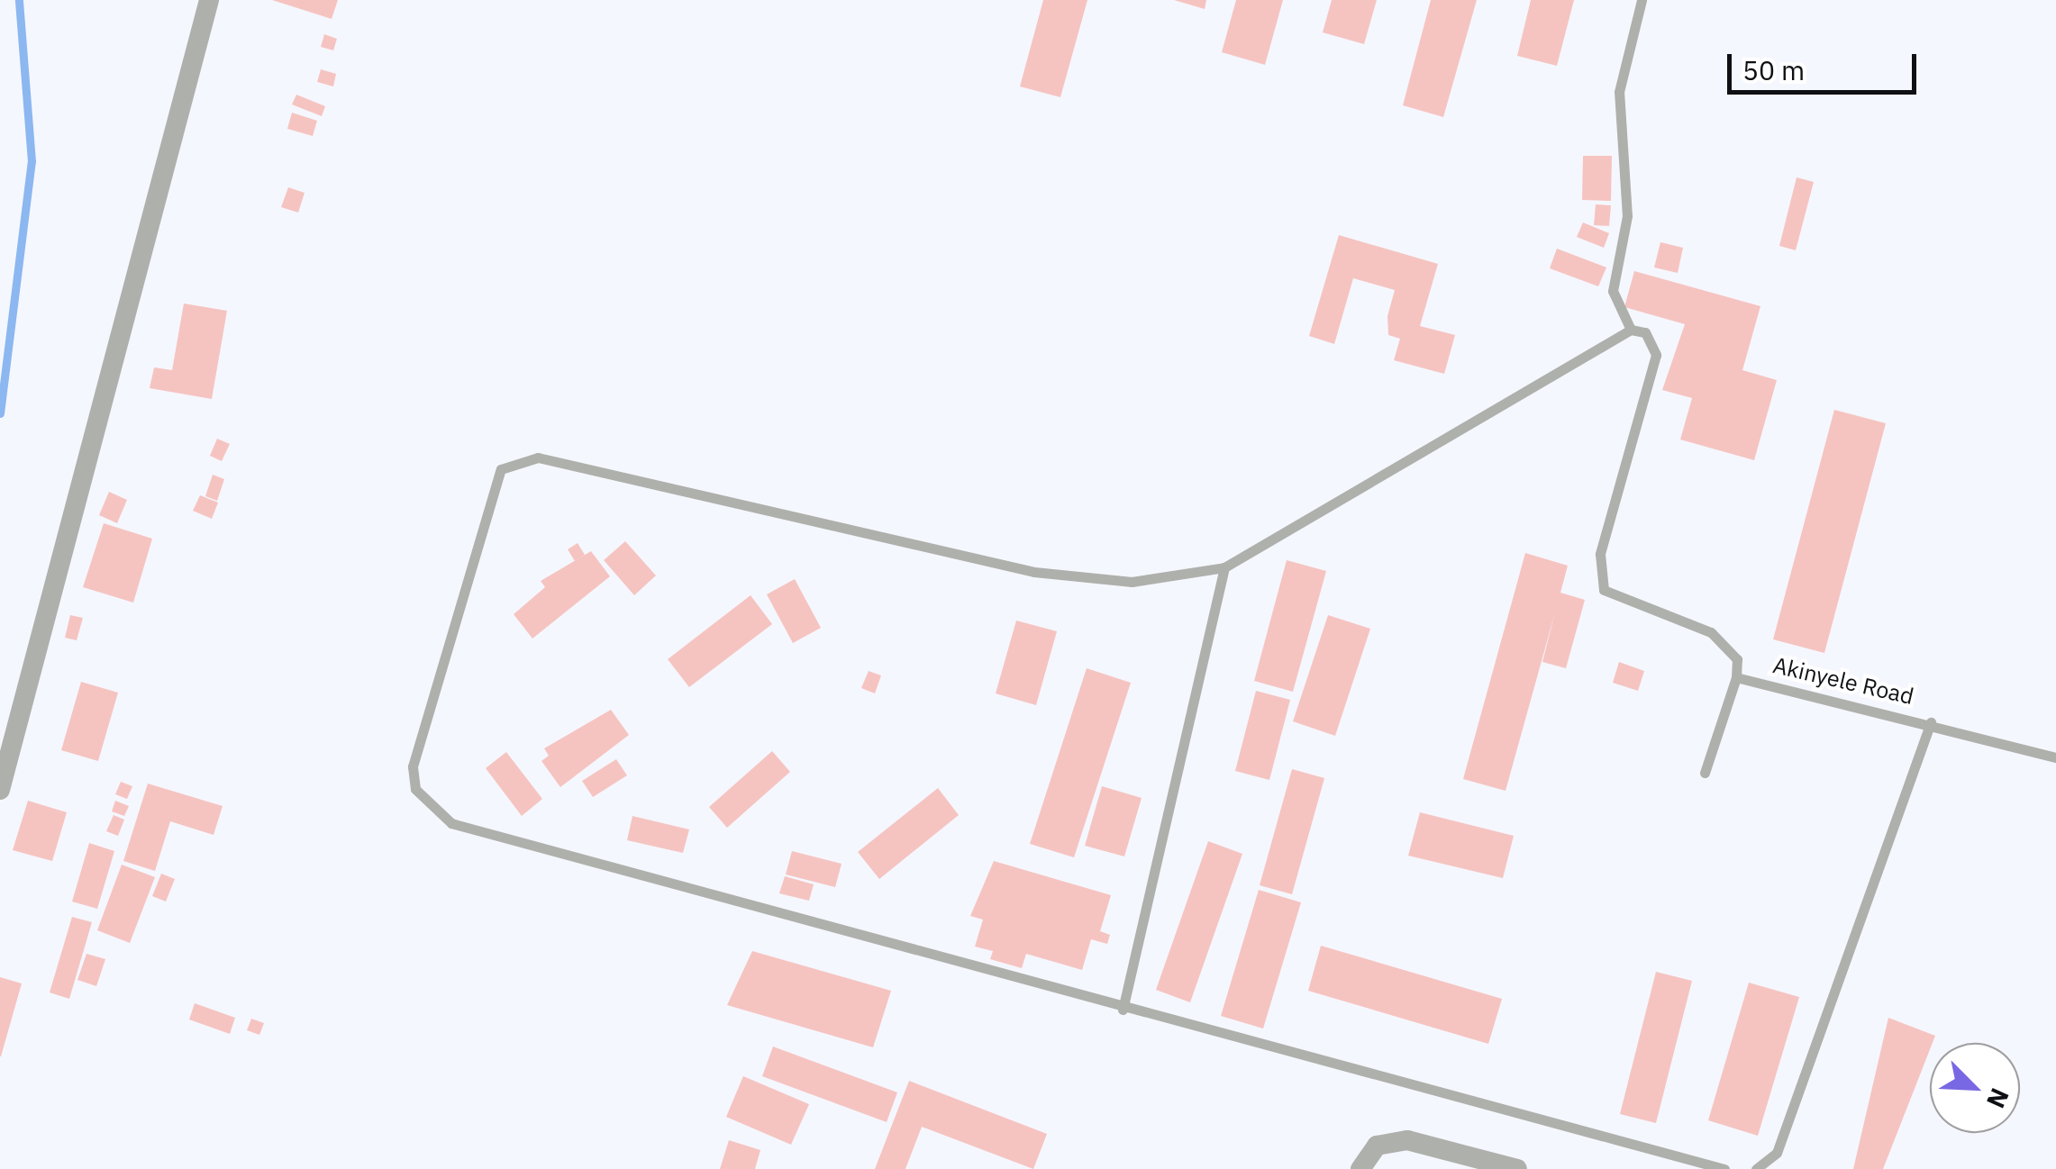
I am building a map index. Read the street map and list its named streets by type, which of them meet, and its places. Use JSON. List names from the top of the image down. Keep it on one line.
{"streets":{"lane":["Akinyele Road"]},"scale_bar":"50 m","north":"bottom right"}
